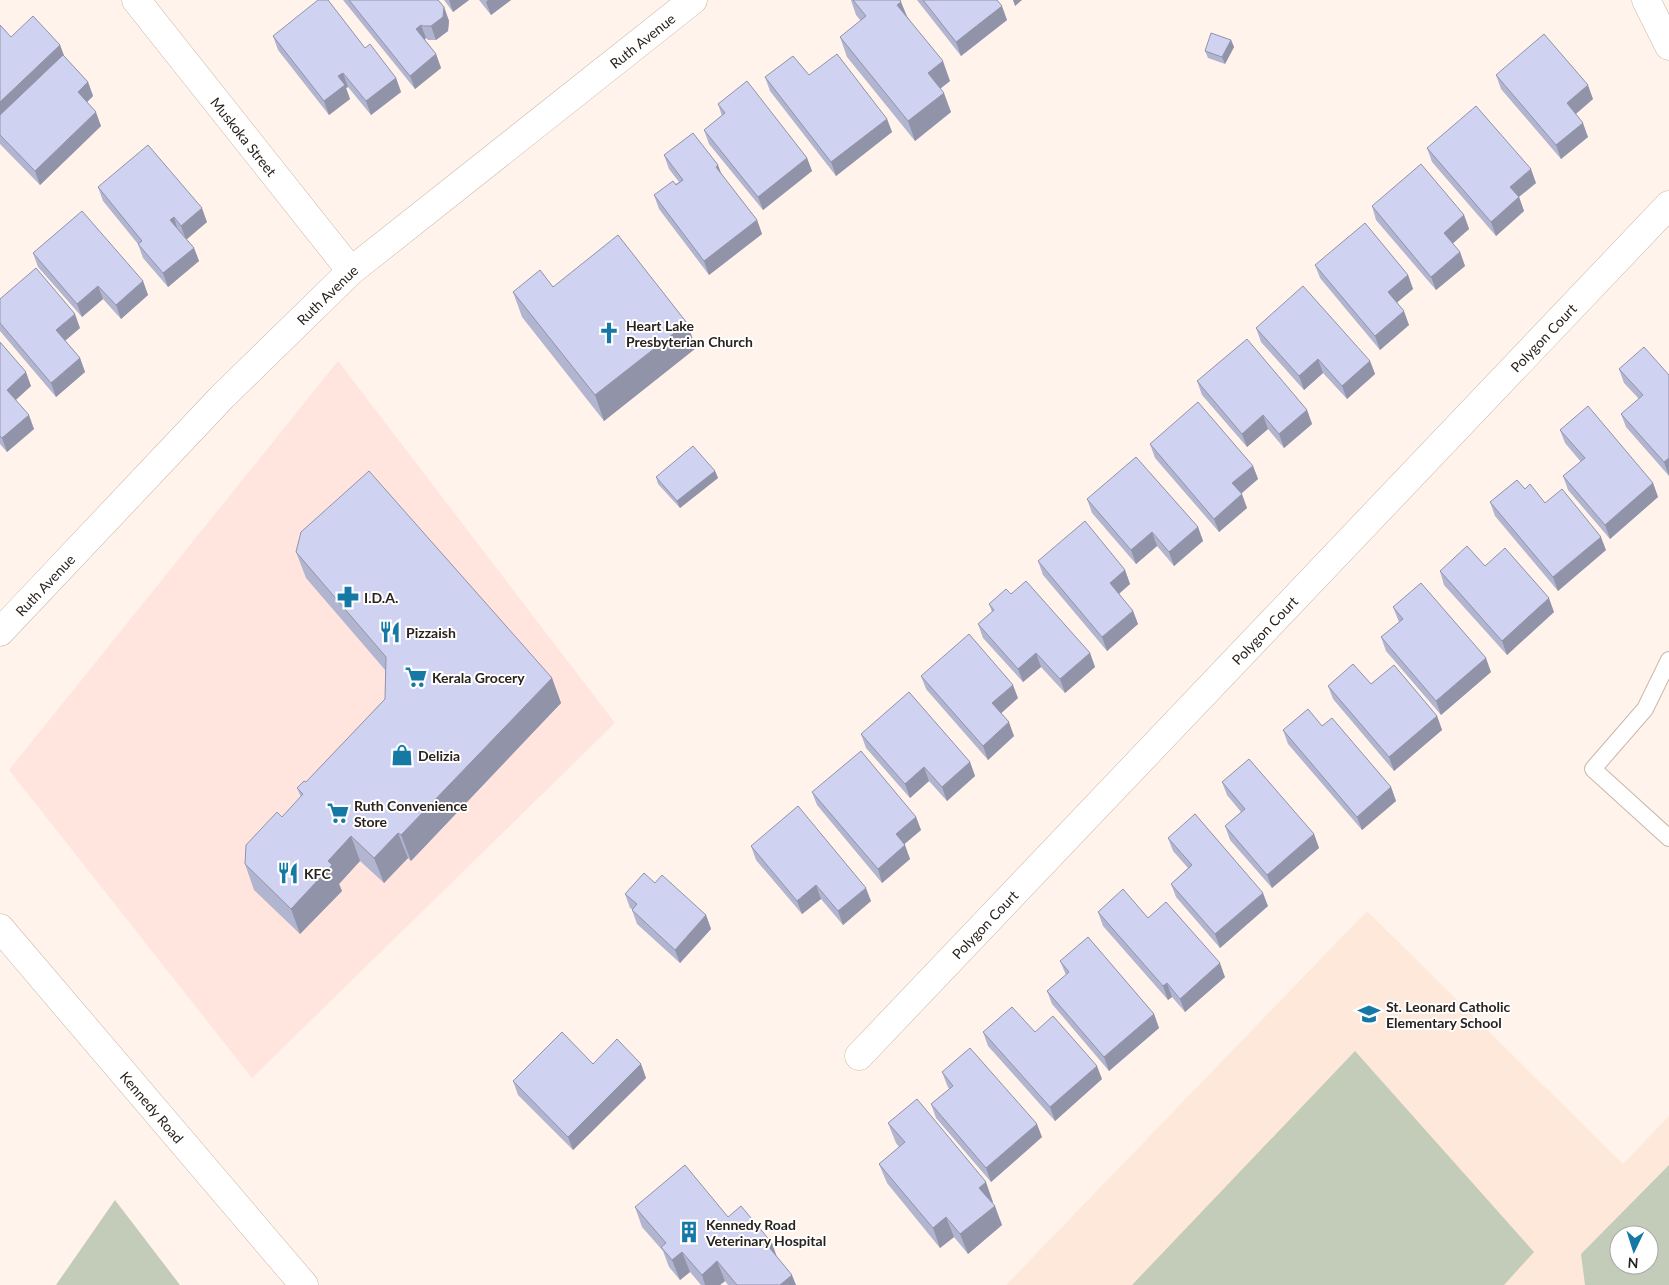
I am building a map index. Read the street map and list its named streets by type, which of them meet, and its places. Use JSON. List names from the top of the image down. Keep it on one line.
{"streets":{"street":["Ruth Avenue","Muskoka Street","Polygon Court","Kennedy Road"]},"crossings":[["Ruth Avenue","Muskoka Street"]],"places":{"church":["Heart Lake Presbyterian Church"],"pharmacy":["I.D.A."],"restaurant":["Pizzaish","KFC"],"supermarket":["Kerala Grocery","Ruth Convenience Store"],"shop":["Delizia"],"school or university":["St. Leonard Catholic Elementary School"],"building":["Kennedy Road Veterinary Hospital"]},"north":"bottom"}
